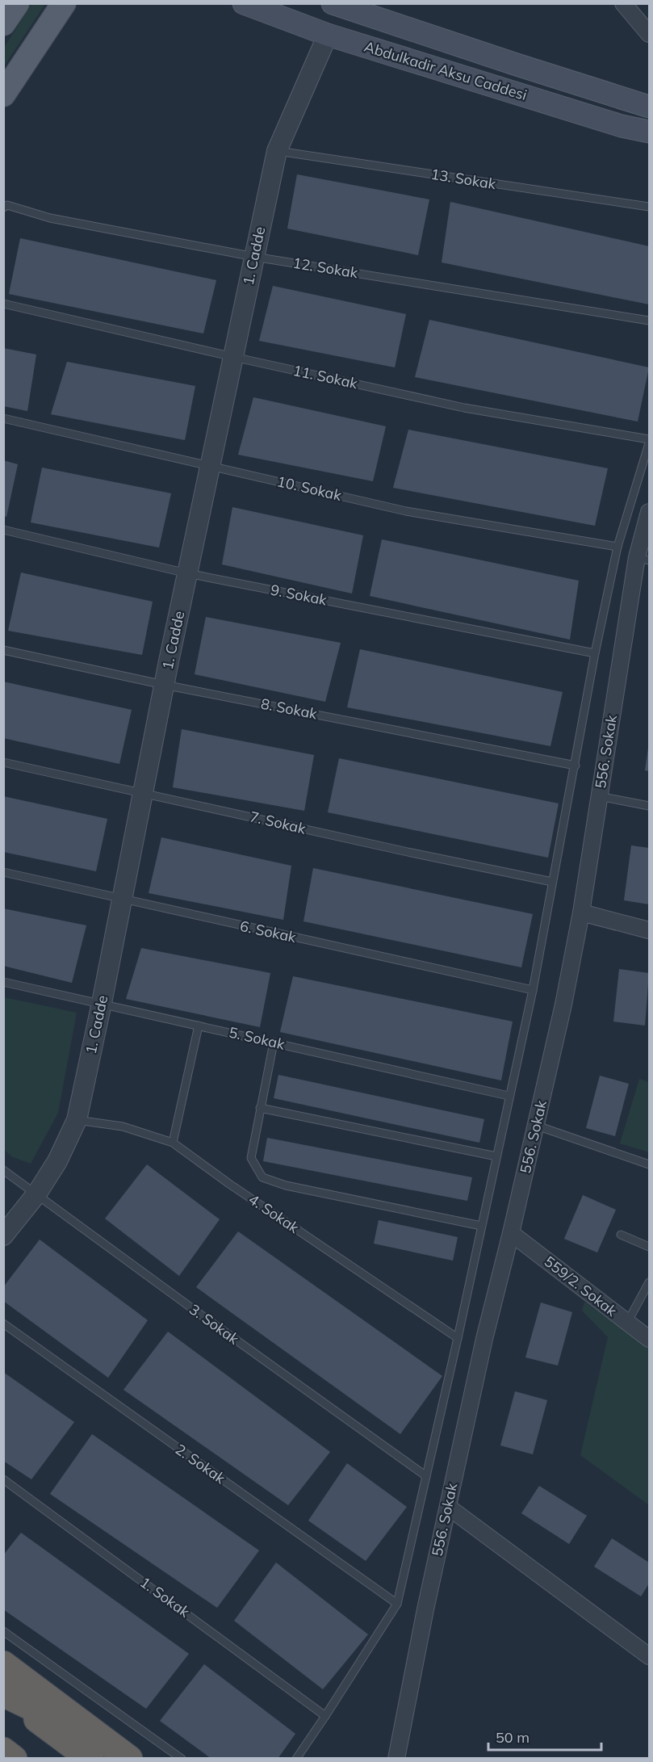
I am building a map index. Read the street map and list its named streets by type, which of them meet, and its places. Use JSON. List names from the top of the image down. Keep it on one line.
{"streets":{"main road":["Abdulkadir Aksu Caddesi"],"street":["1. Cadde","556. Sokak","559/2. Sokak"],"lane":["13. Sokak","12. Sokak","11. Sokak","10. Sokak","9. Sokak","8. Sokak","7. Sokak","6. Sokak","5. Sokak","4. Sokak","3. Sokak","2. Sokak","1. Sokak"]},"crossings":[["Abdulkadir Aksu Caddesi","1. Cadde"],["13. Sokak","1. Cadde"],["1. Cadde","12. Sokak"],["1. Cadde","11. Sokak"],["1. Cadde","10. Sokak"],["1. Cadde","9. Sokak"],["1. Cadde","8. Sokak"],["1. Cadde","7. Sokak"],["1. Cadde","6. Sokak"],["1. Cadde","5. Sokak"],["1. Cadde","4. Sokak"],["1. Cadde","3. Sokak"],["556. Sokak","559/2. Sokak"]],"scale_bar":"50 m"}
